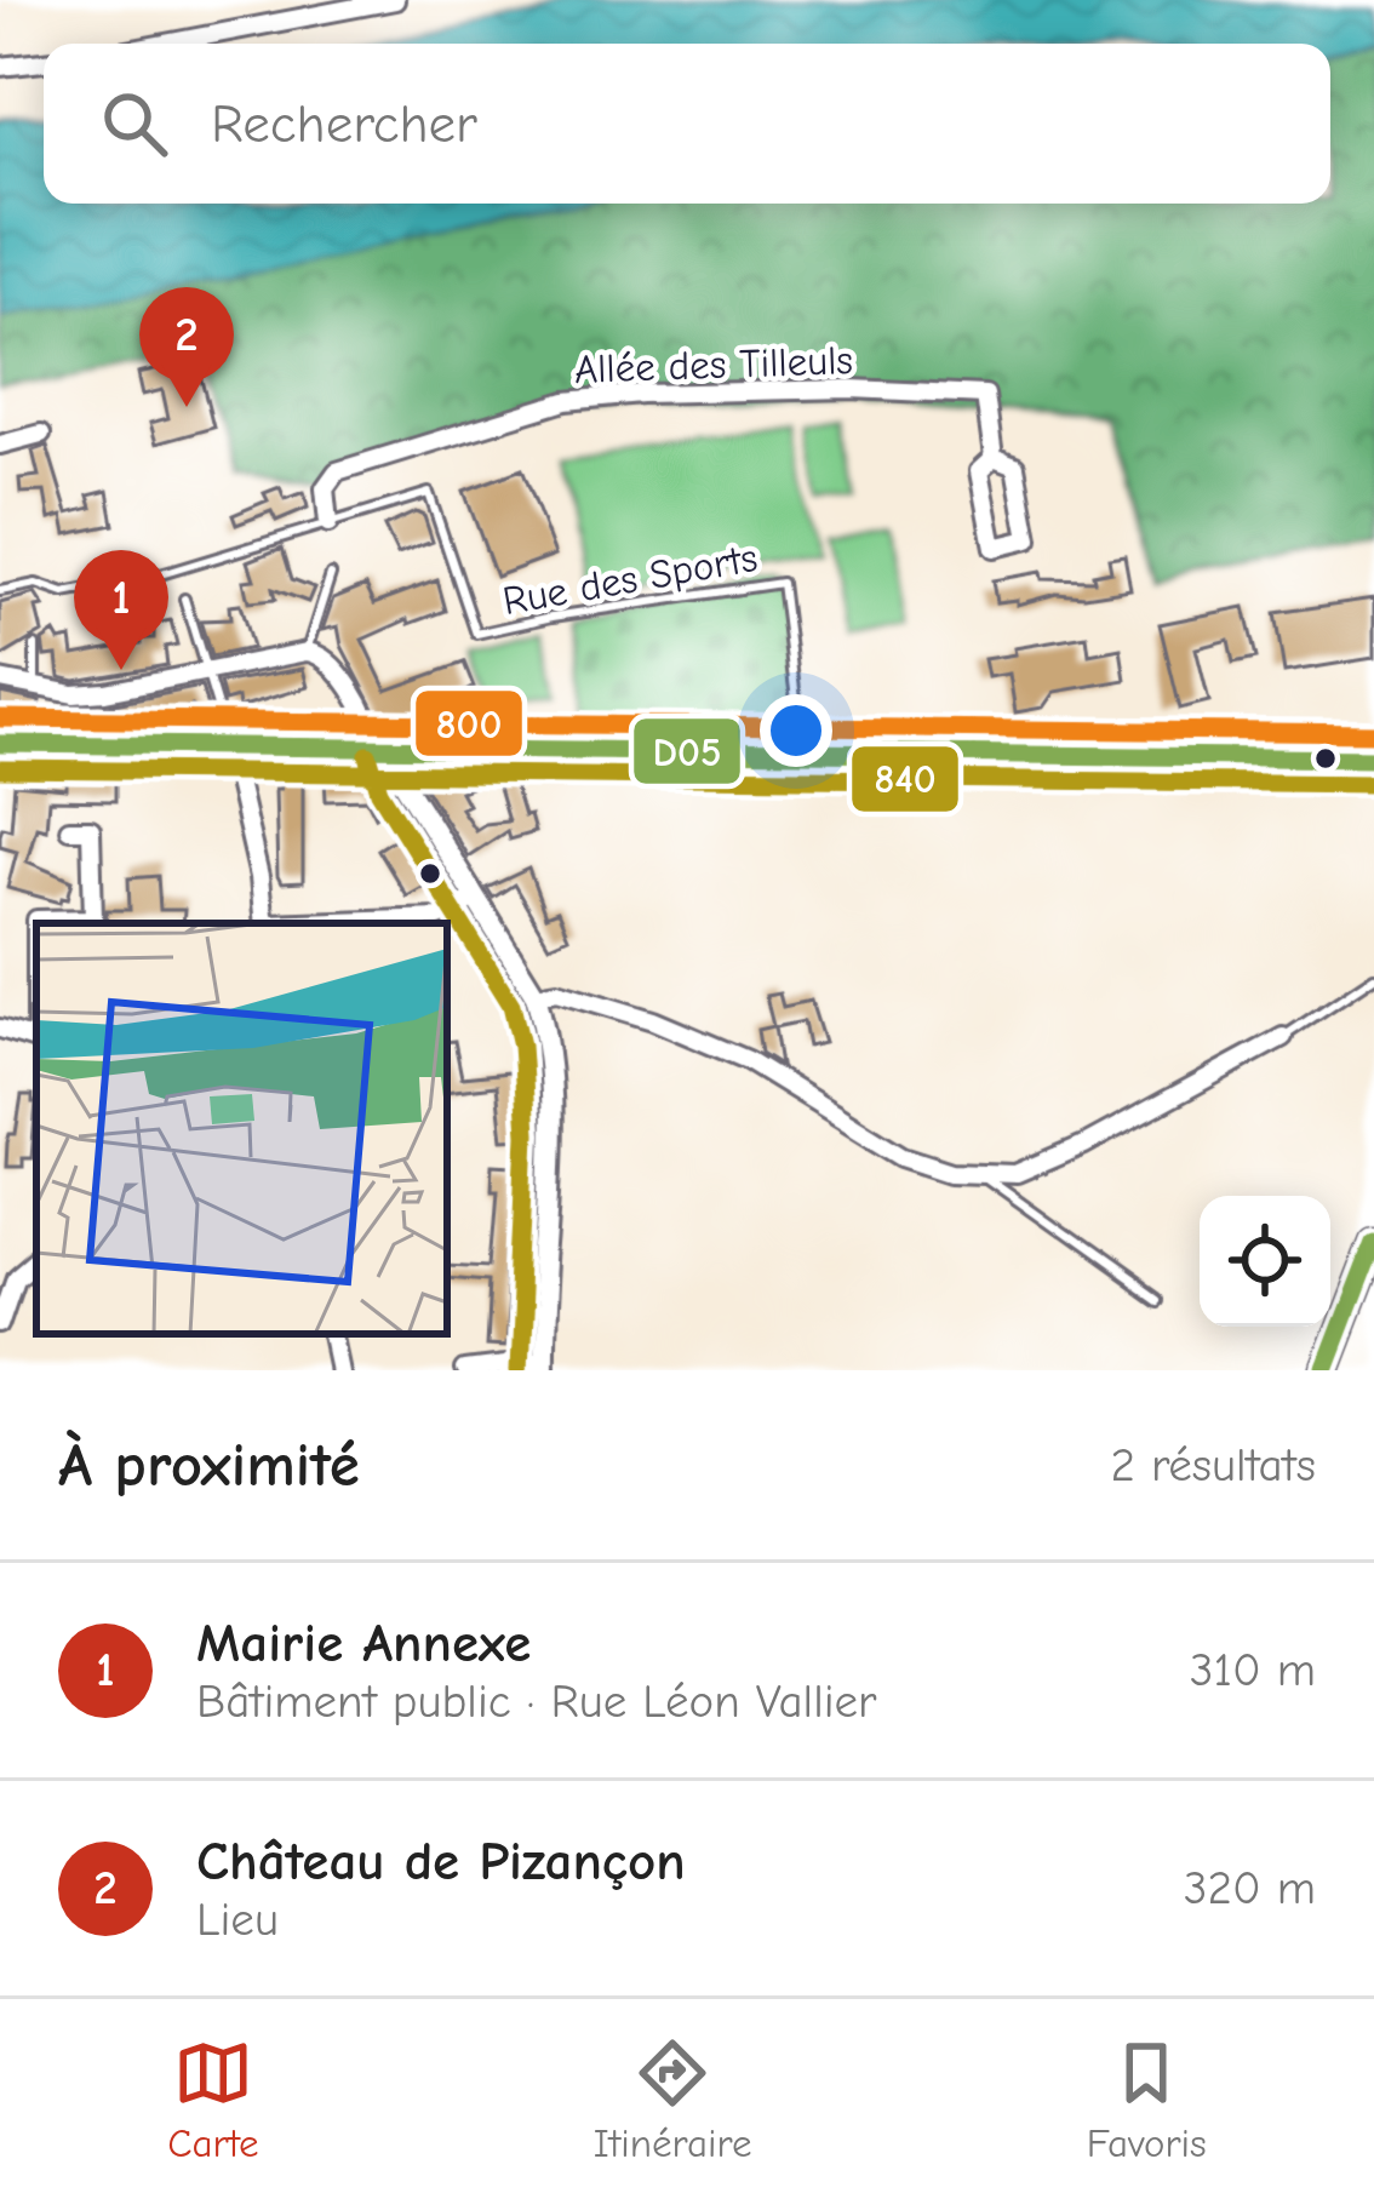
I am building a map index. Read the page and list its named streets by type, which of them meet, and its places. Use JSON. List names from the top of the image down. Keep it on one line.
{"streets":{"street":["Allée des Tilleuls"],"lane":["Rue des Sports"]},"crossings":[["Allée des Tilleuls","Rue des Sports"]],"lines":["transit line 800","transit line D05","transit line 840"],"page":{"search":"Rechercher","pins":["2","1"],"heading":["À proximité","2 résultats"],"list":[{"mark":"1","name":"Mairie Annexe","note":"Bâtiment public · Rue Léon Vallier","value":"310 m"},{"mark":"2","name":"Château de Pizançon","note":"Lieu","value":"320 m"}],"nav":["Carte","Itinéraire","Favoris"]}}
